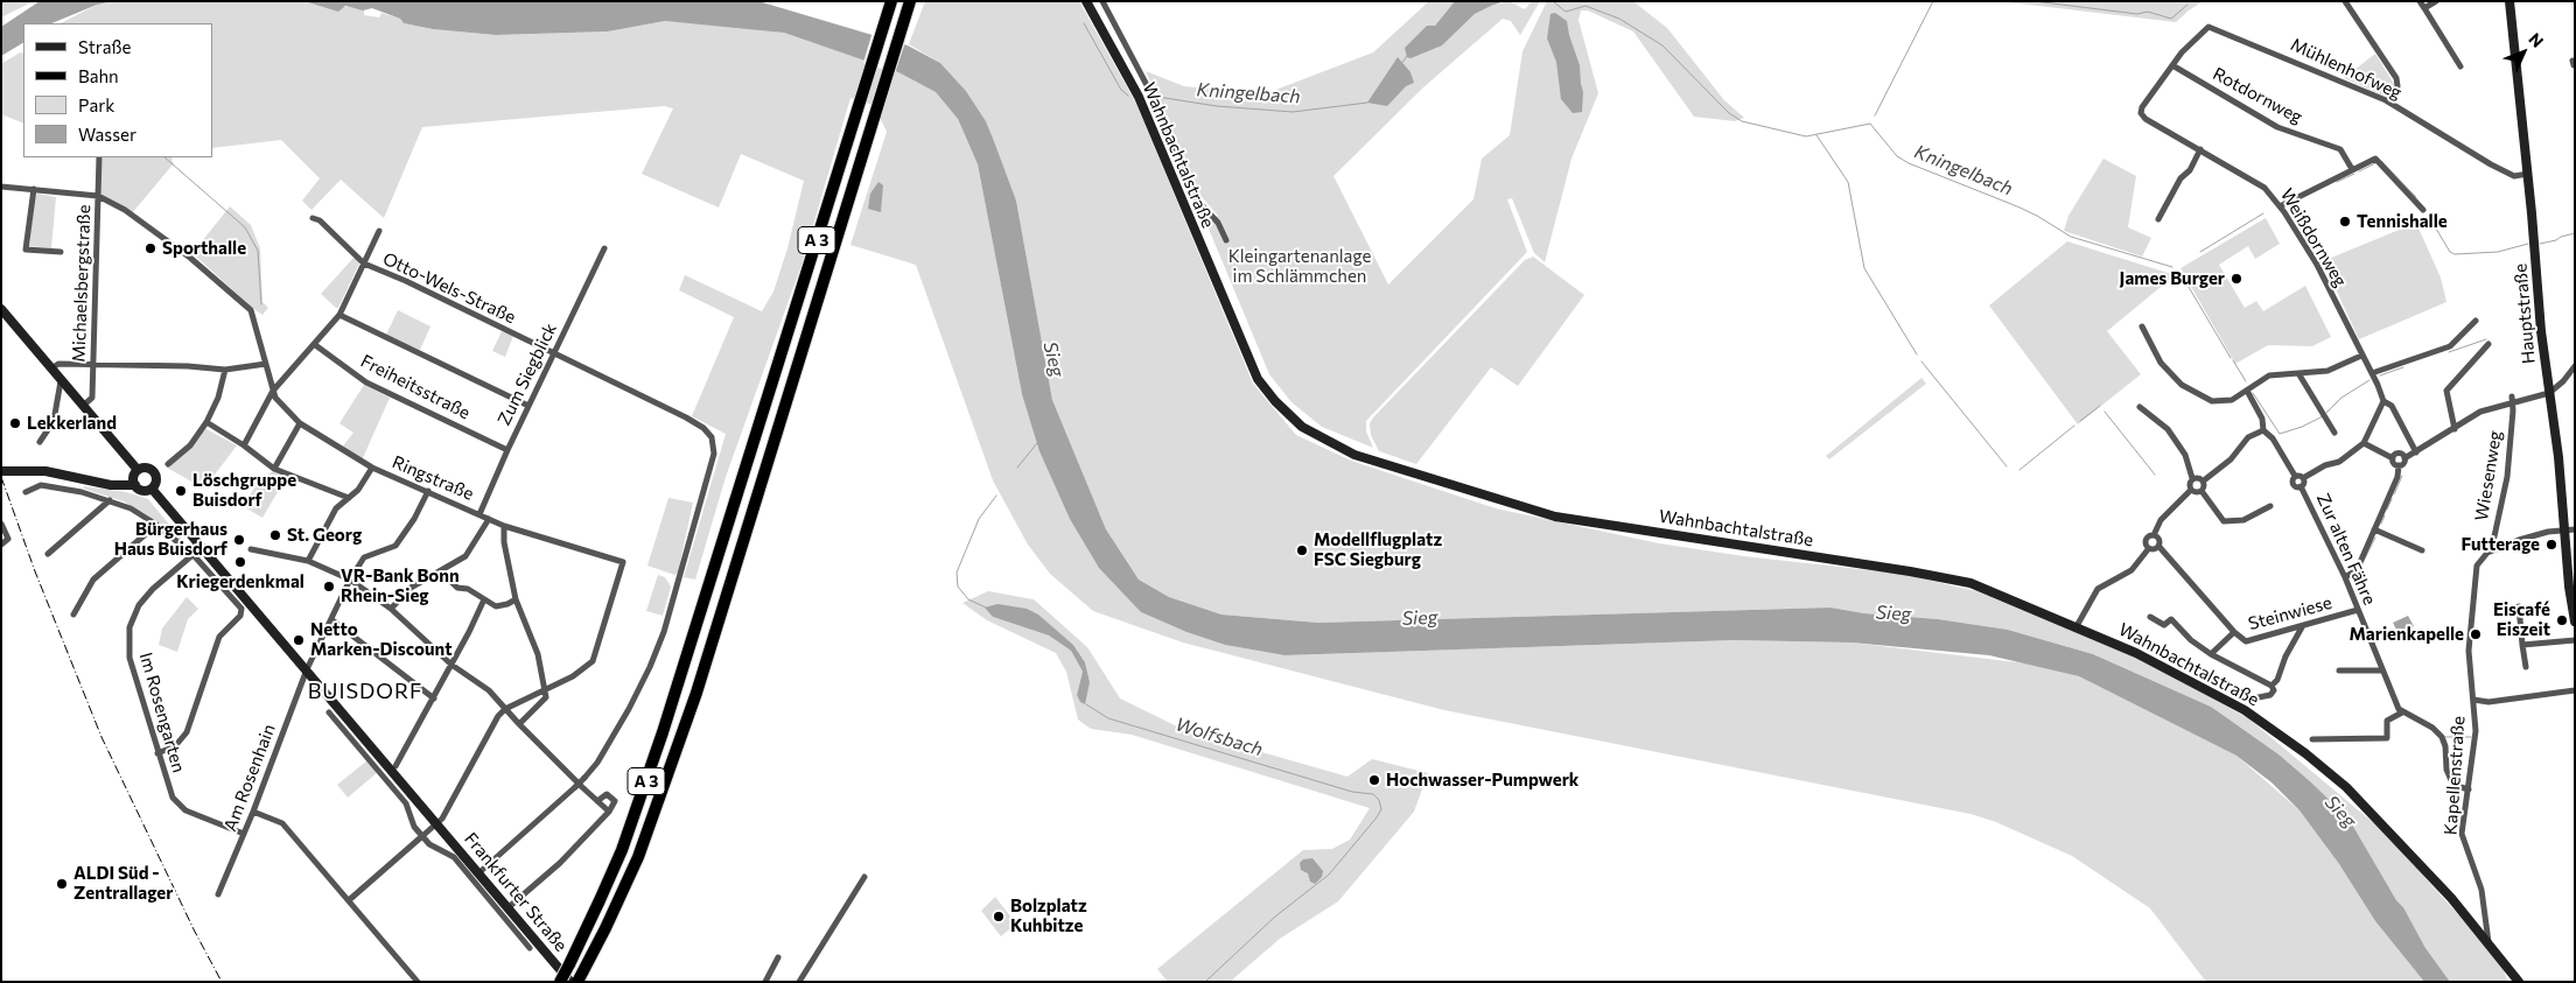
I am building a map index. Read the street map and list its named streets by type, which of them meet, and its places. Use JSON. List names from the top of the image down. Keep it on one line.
{"streets":{"highway":["A 3"],"main road":["Wahnbachtalstraße","Hauptstraße","Frankfurter Straße"],"street":["Mühlenhofweg","Rotdornweg","Weißdornweg","Michaelsbergstraße","Otto-Wels-Straße","Zum Siegblick","Freiheitsstraße","Wiesenweg","Ringstraße","Zur alten Fähre","Steinwiese","Im Rosengarten","Kapellenstraße","Am Rosenhain"]},"crossings":[["Mühlenhofweg","Rotdornweg"],["Mühlenhofweg","Weißdornweg"],["Mühlenhofweg","Hauptstraße"],["Rotdornweg","Weißdornweg"],["Wahnbachtalstraße","Kapellenstraße"],["A 3","Frankfurter Straße"],["Michaelsbergstraße","Ringstraße"],["Otto-Wels-Straße","Zum Siegblick"],["Otto-Wels-Straße","Frankfurter Straße"],["Zum Siegblick","Freiheitsstraße"],["Zum Siegblick","Ringstraße"],["Wiesenweg","Kapellenstraße"],["Ringstraße","Am Rosenhain"],["Zur alten Fähre","Steinwiese"],["Im Rosengarten","Am Rosenhain"],["Im Rosengarten","Frankfurter Straße"],["Am Rosenhain","Frankfurter Straße"]],"districts":["BUISDORF"],"water":["Kningelbach","Sieg","Wolfsbach"],"parks":["Kleingartenanlage im Schlämmchen"],"places":["Tennishalle","Sporthalle","James Burger","Lekkerland","Löschgruppe Buisdorf","St. Georg","Bürgerhaus Haus Buisdorf","Futterage","Modellflugplatz FSC Siegburg","Kriegerdenkmal","VR-Bank Bonn Rhein-Sieg","Eiscafé Eiszeit","Marienkapelle","Netto Marken-Discount","Hochwasser-Pumpwerk","ALDI Süd - Zentrallager","Bolzplatz Kuhbitze"],"legend":["Straße","Bahn","Park","Wasser"],"north":"top right"}
